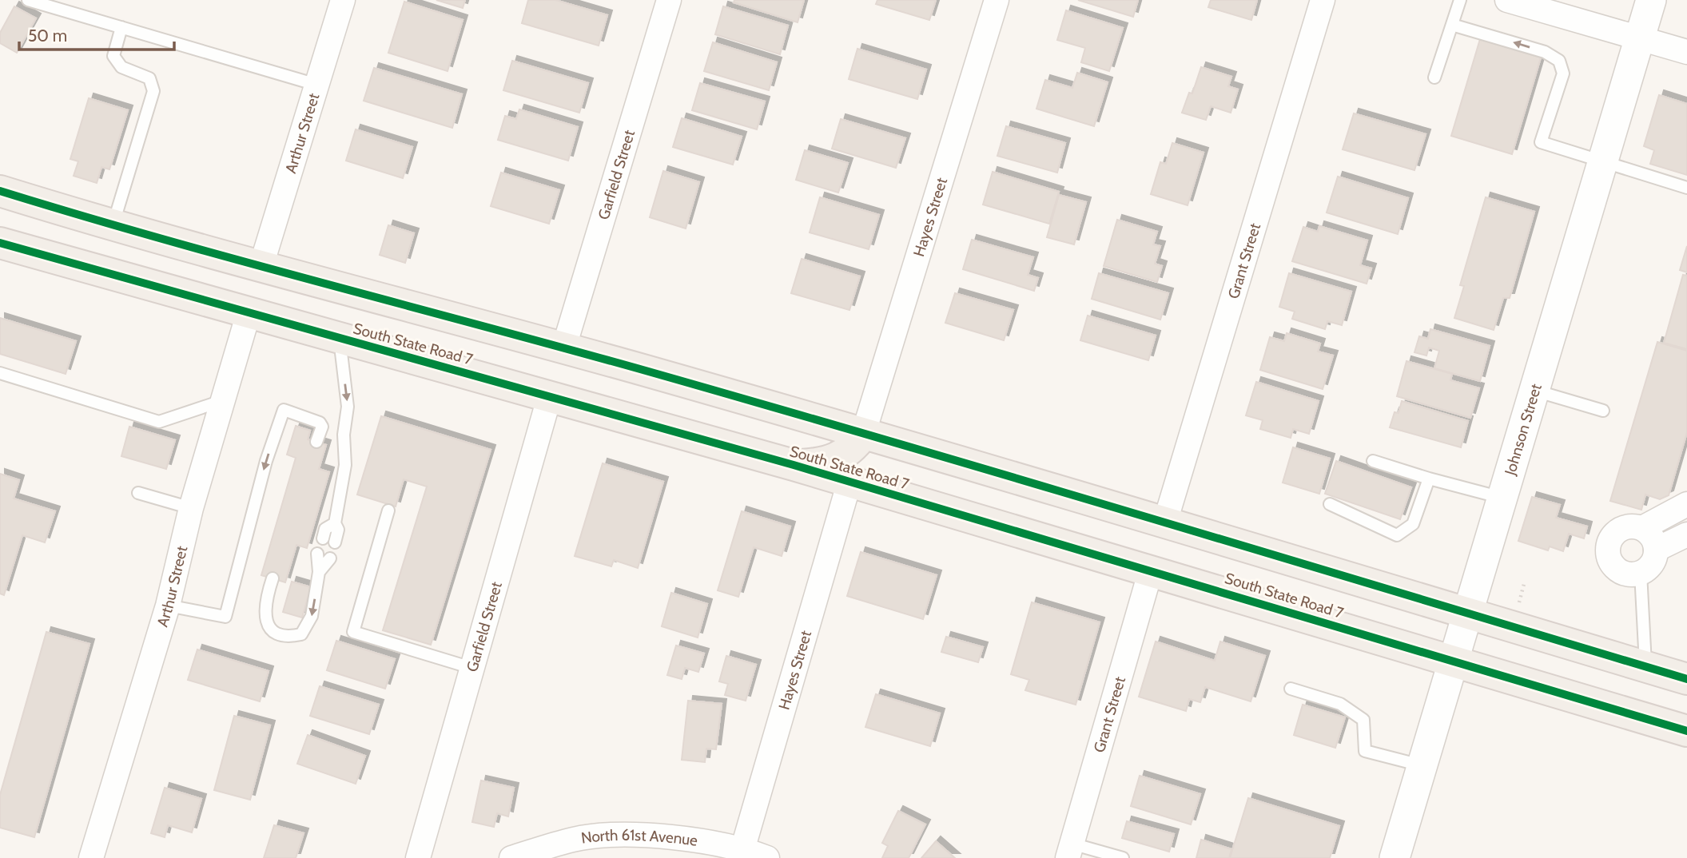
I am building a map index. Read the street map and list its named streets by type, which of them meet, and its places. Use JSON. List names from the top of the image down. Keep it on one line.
{"streets":{"main road":["South State Road 7"],"street":["Arthur Street","Garfield Street","Hayes Street","Grant Street","Johnson Street","North 61st Avenue"]},"crossings":[["Arthur Street","South State Road 7"],["Garfield Street","South State Road 7"],["Hayes Street","South State Road 7"],["Hayes Street","North 61st Avenue"],["Grant Street","South State Road 7"],["South State Road 7","Johnson Street"]],"scale_bar":"50 m"}
